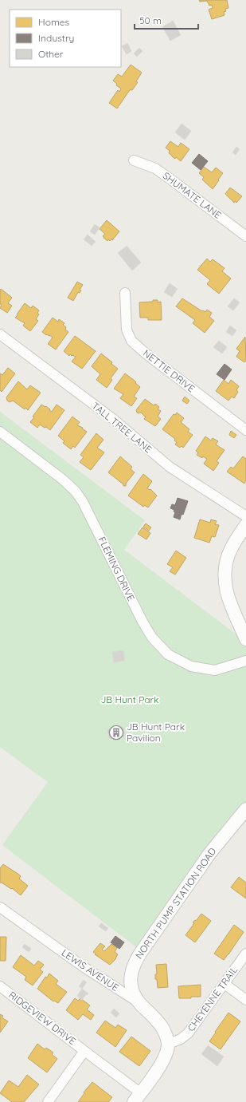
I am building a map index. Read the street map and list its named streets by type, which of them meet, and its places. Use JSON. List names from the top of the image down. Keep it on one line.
{"streets":{"street":["SHUMATE LANE","NETTIE DRIVE","TALL TREE LANE","FLEMING DRIVE","NORTH PUMP STATION ROAD","LEWIS AVENUE","CHEYENNE TRAIL","RIDGEVIEW DRIVE"]},"crossings":[["NORTH PUMP STATION ROAD","LEWIS AVENUE"],["LEWIS AVENUE","CHEYENNE TRAIL"]],"parks":["JB Hunt Park"],"places":{"building":["JB Hunt Park Pavilion"]},"legend":["Homes","Industry","Other"],"scale_bar":"50 m"}
